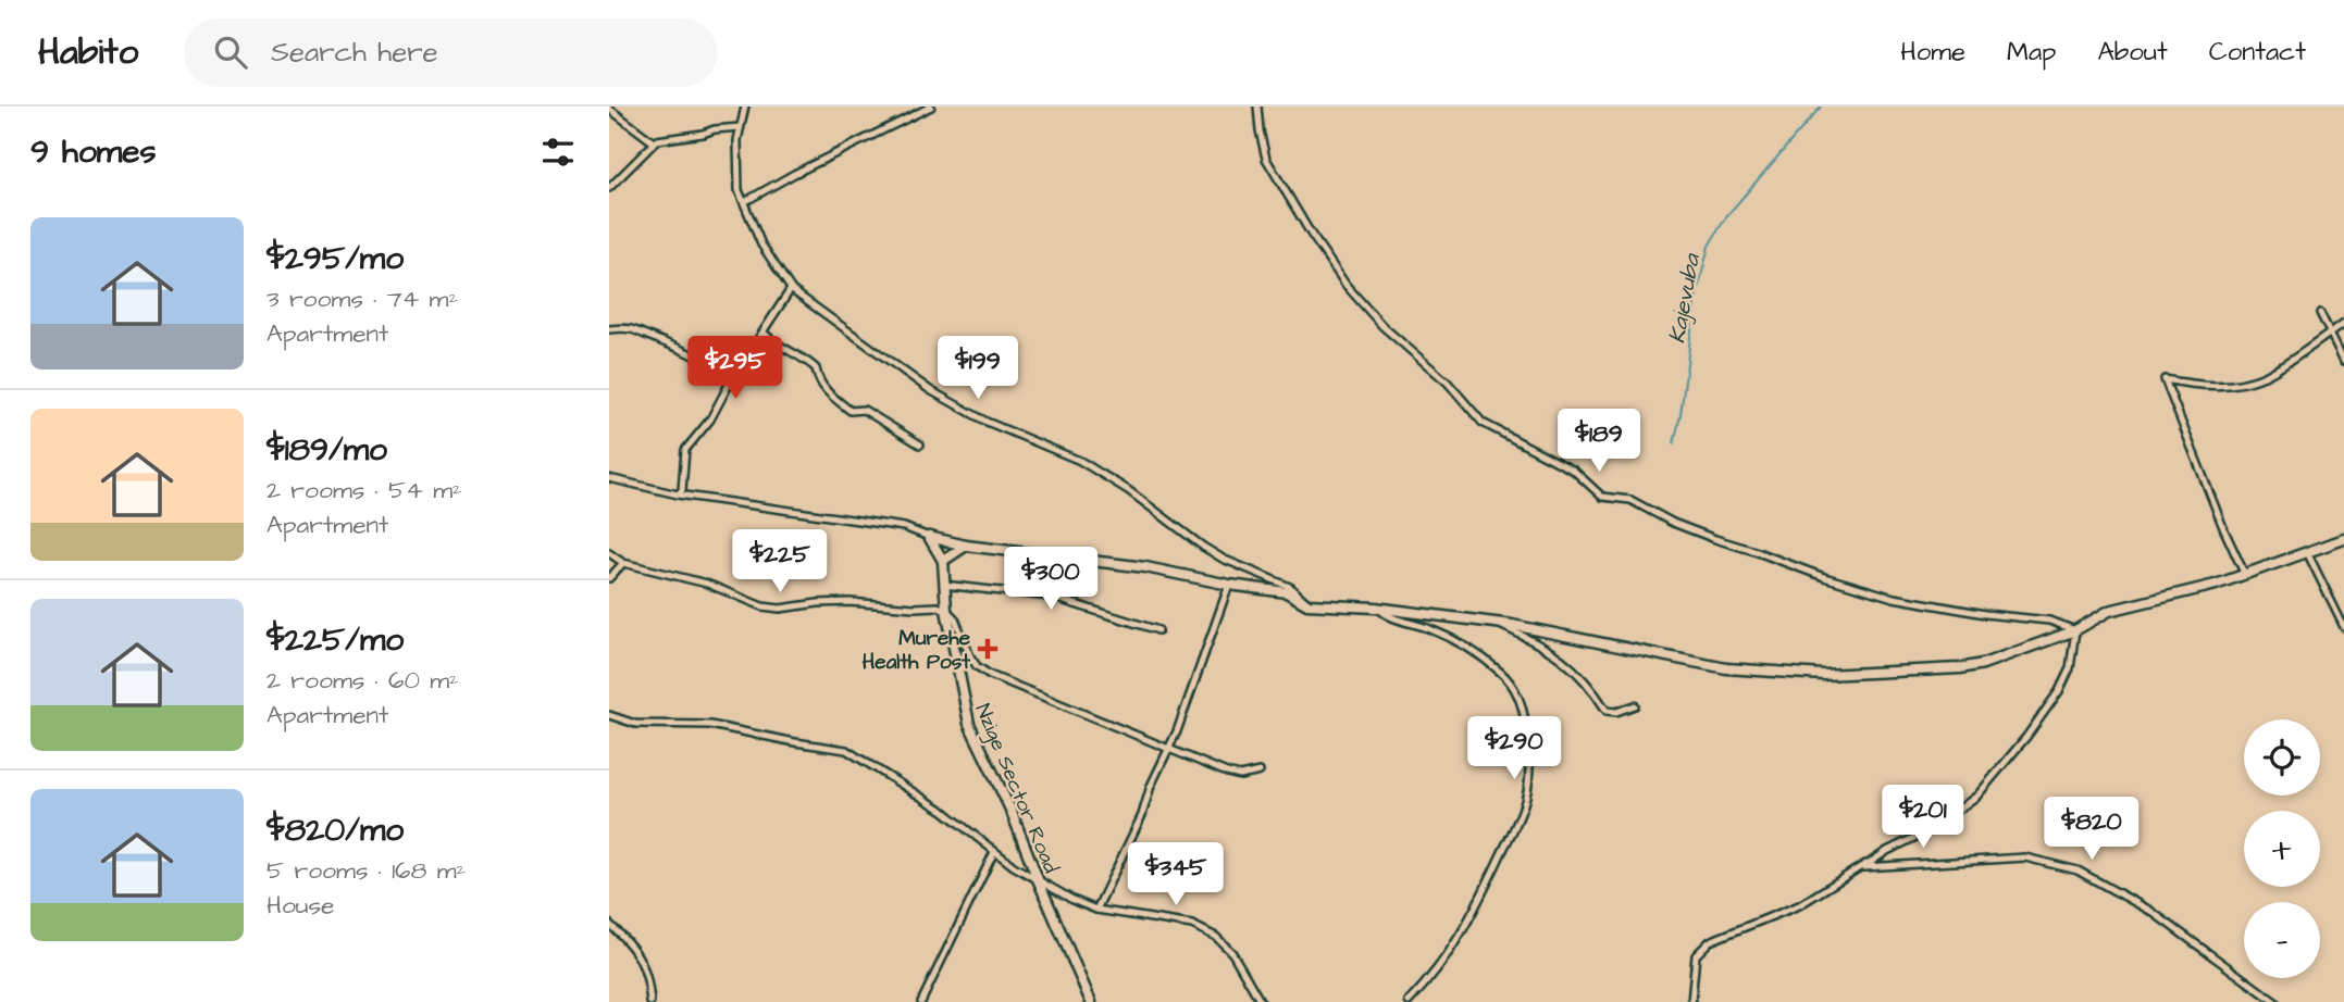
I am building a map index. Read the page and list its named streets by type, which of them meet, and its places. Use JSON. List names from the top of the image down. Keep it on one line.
{"streets":{"main road":["Nzige Sector Road"]},"water":["Kajevuba"],"places":{"health":["Murehe Health Post"]},"page":{"header":"Habito","search":"Search here","nav":["Home","Map","About","Contact"],"heading":"9 homes","list":[{"name":"$295/mo","note":"3 rooms · 74 m² · Apartment"},{"name":"$189/mo","note":"2 rooms · 54 m² · Apartment"},{"name":"$225/mo","note":"2 rooms · 60 m² · Apartment"},{"name":"$820/mo","note":"5 rooms · 168 m² · House"}],"price":["$295","$199","$189","$225","$300","$290","$201","$820","$345"],"map_buttons":["+","−"]}}
